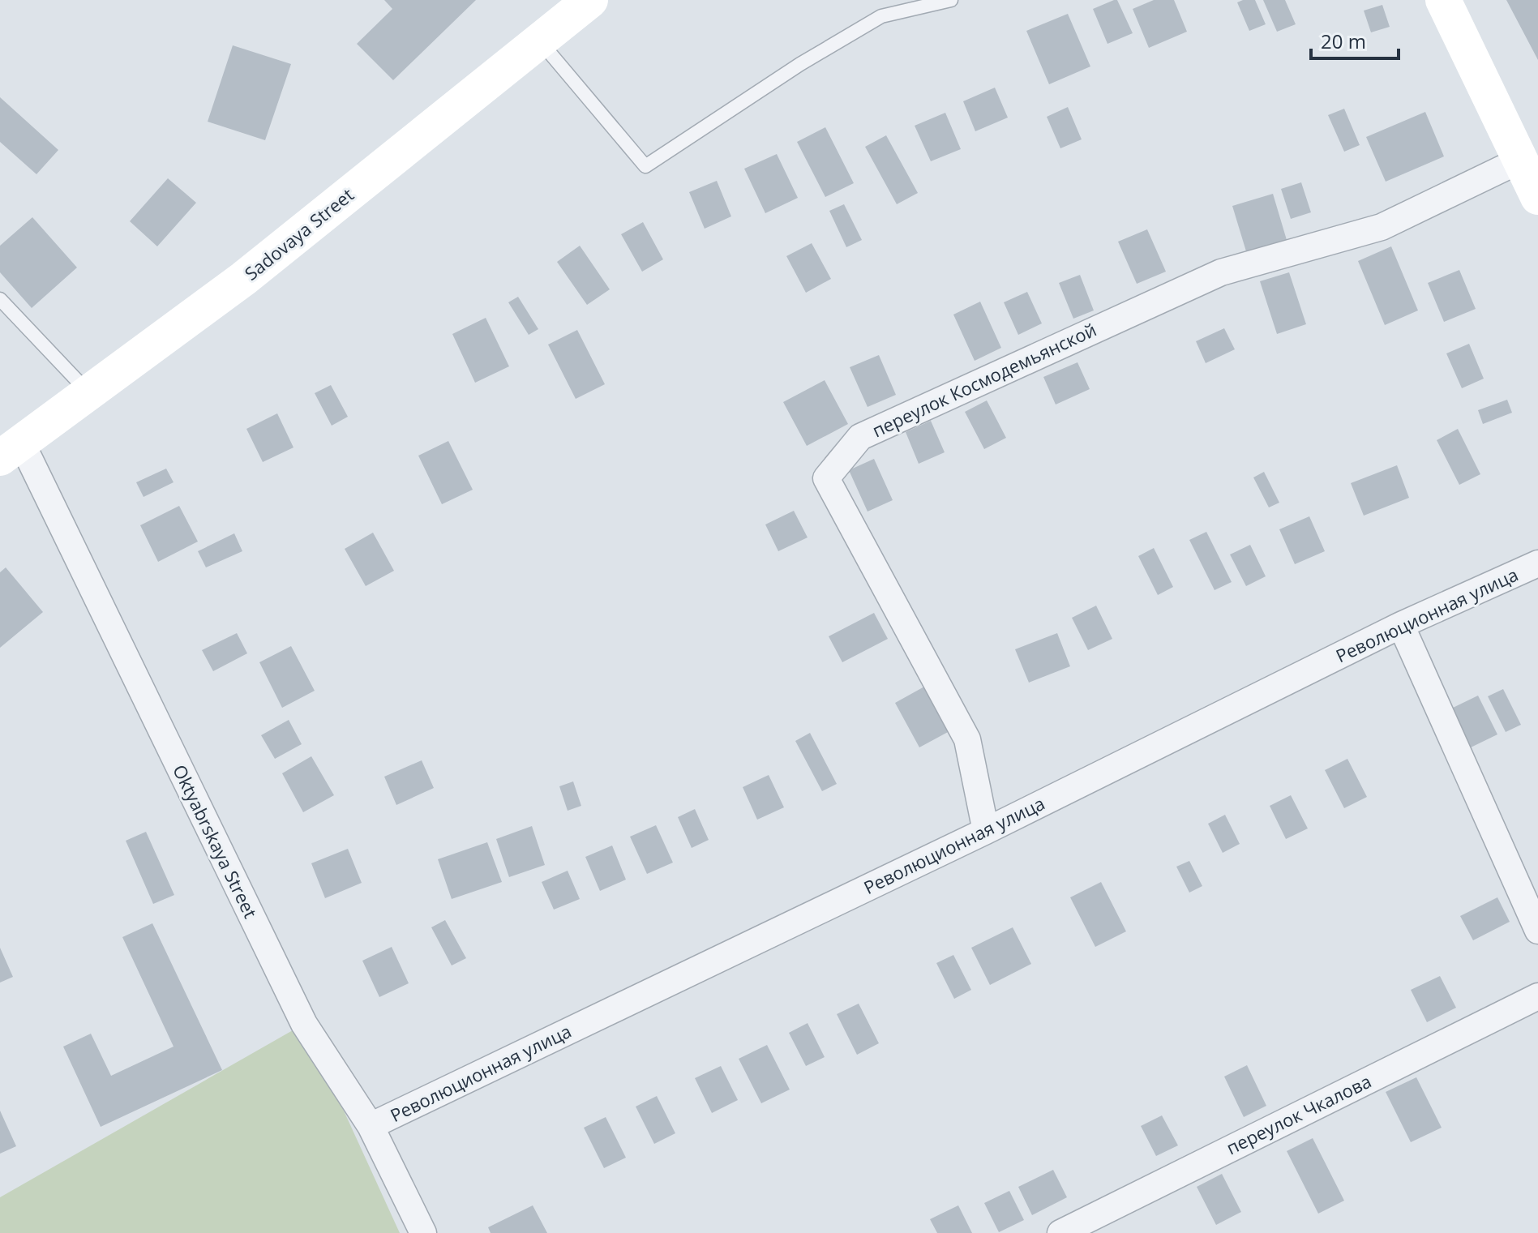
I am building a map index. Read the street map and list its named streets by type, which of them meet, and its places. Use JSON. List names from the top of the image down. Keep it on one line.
{"streets":{"street":["Sadovaya Street","переулок Космодемьянской","Революционная улица","Oktyabrskaya Street","переулок Чкалова"]},"crossings":[["Sadovaya Street","Oktyabrskaya Street"],["переулок Космодемьянской","Революционная улица"],["Революционная улица","Oktyabrskaya Street"]],"scale_bar":"20 m"}
